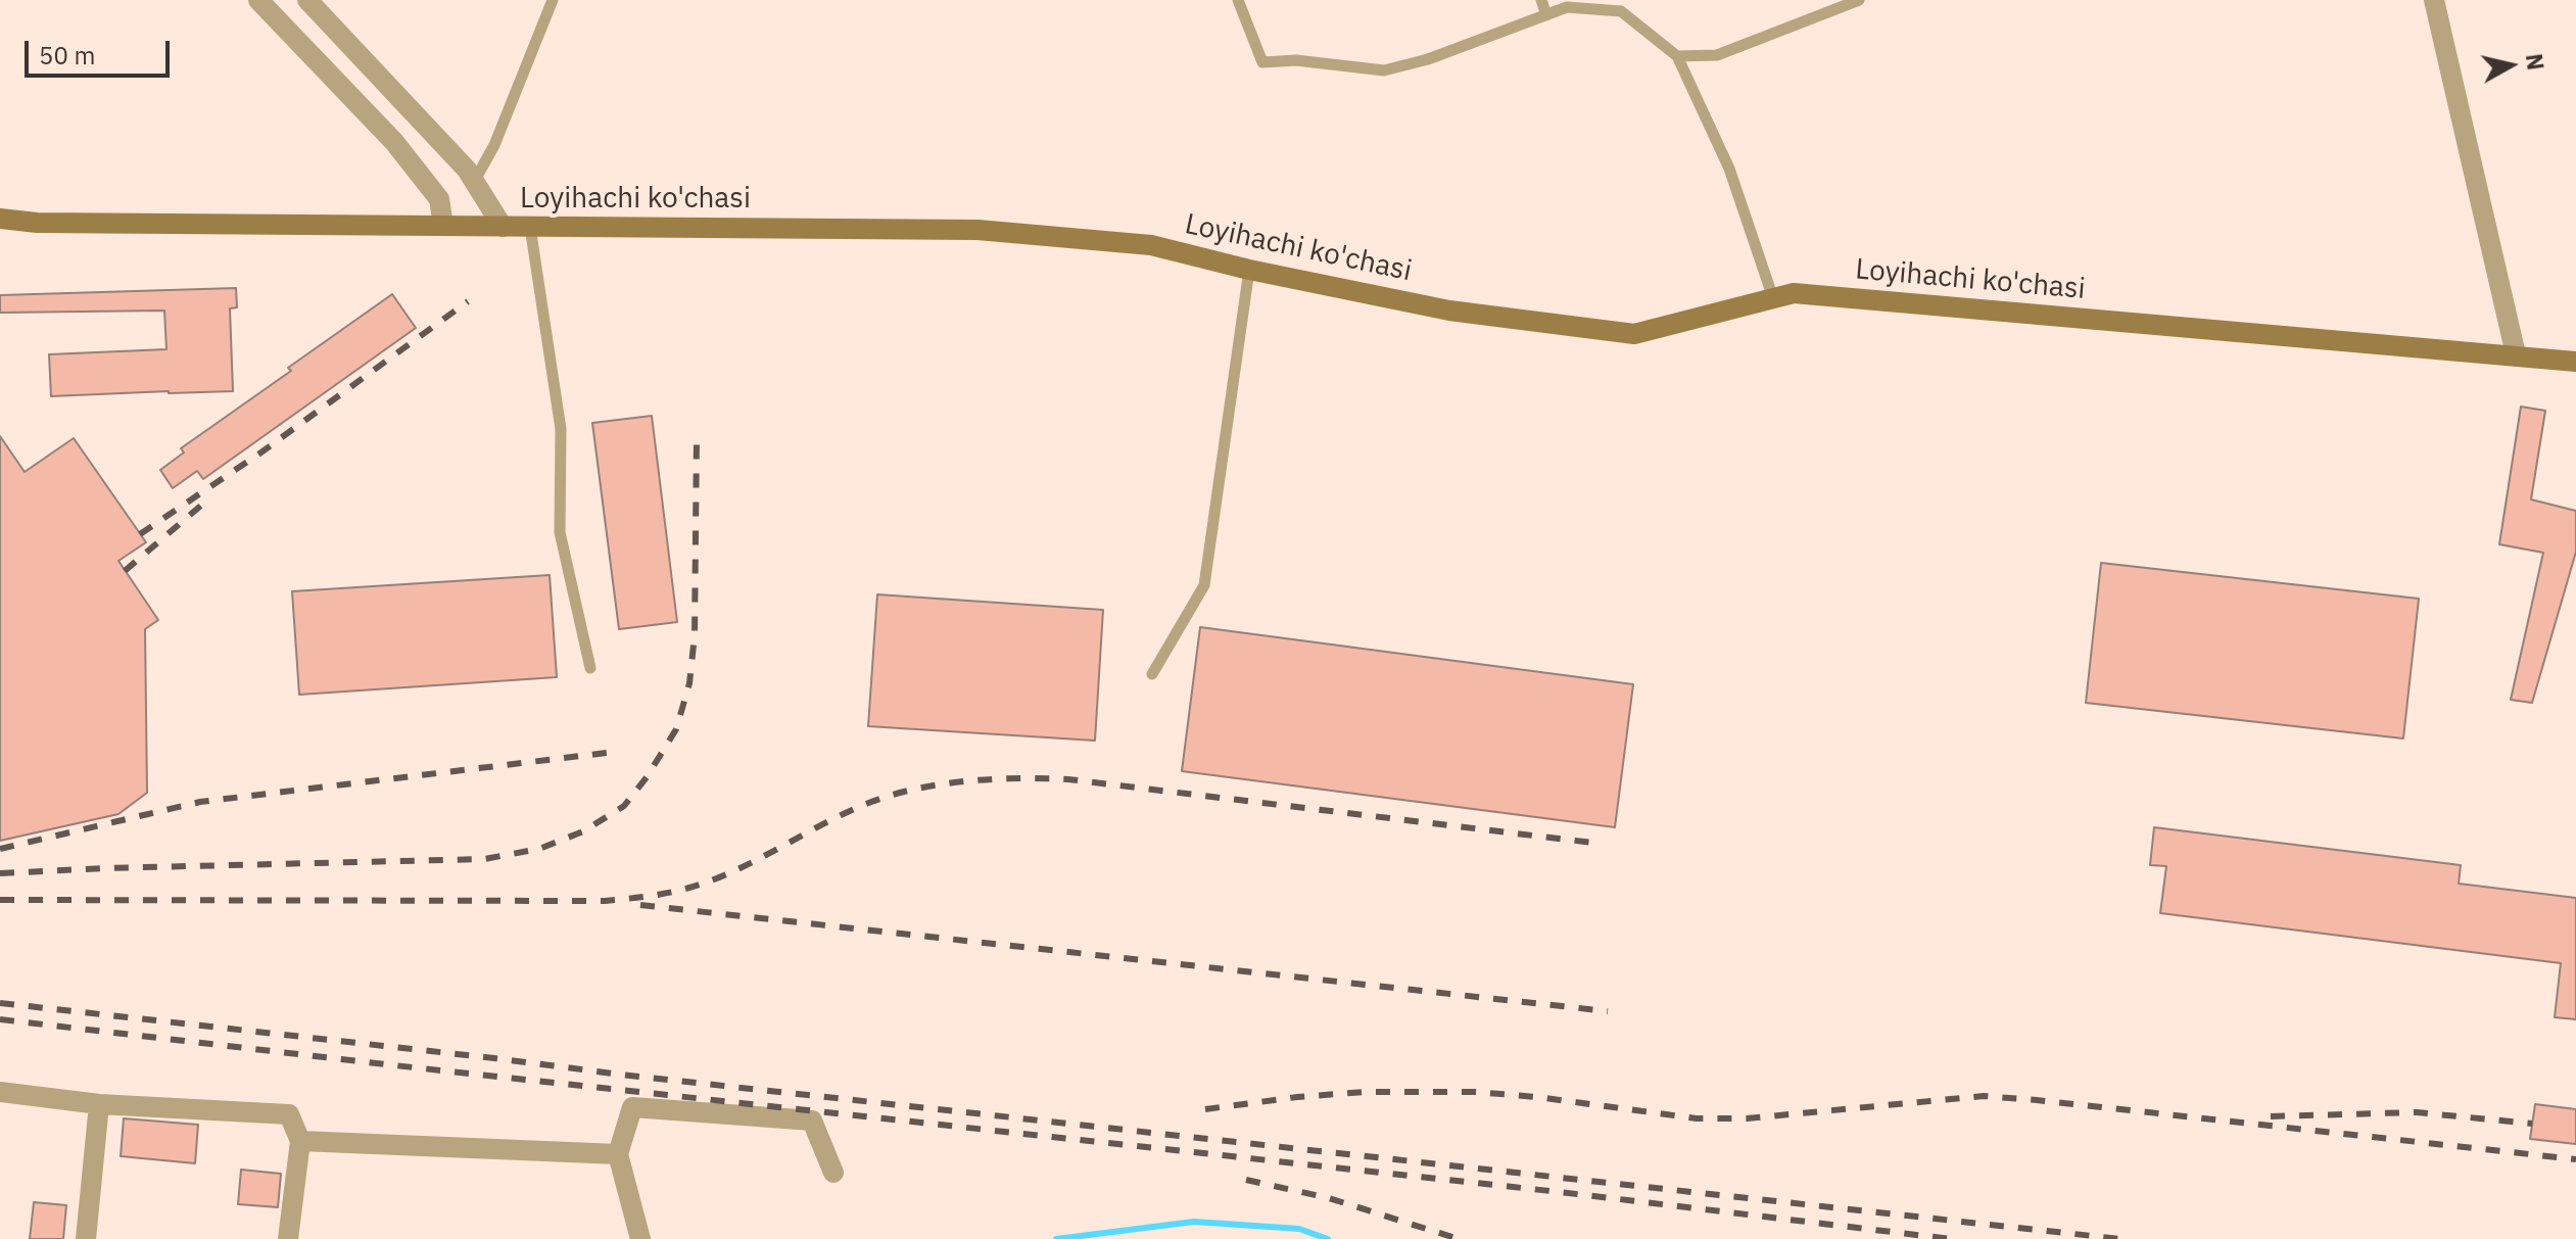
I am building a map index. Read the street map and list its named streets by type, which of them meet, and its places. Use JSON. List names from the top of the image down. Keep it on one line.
{"streets":{"street":["Loyihachi ko'chasi"]},"scale_bar":"50 m","north":"right"}
